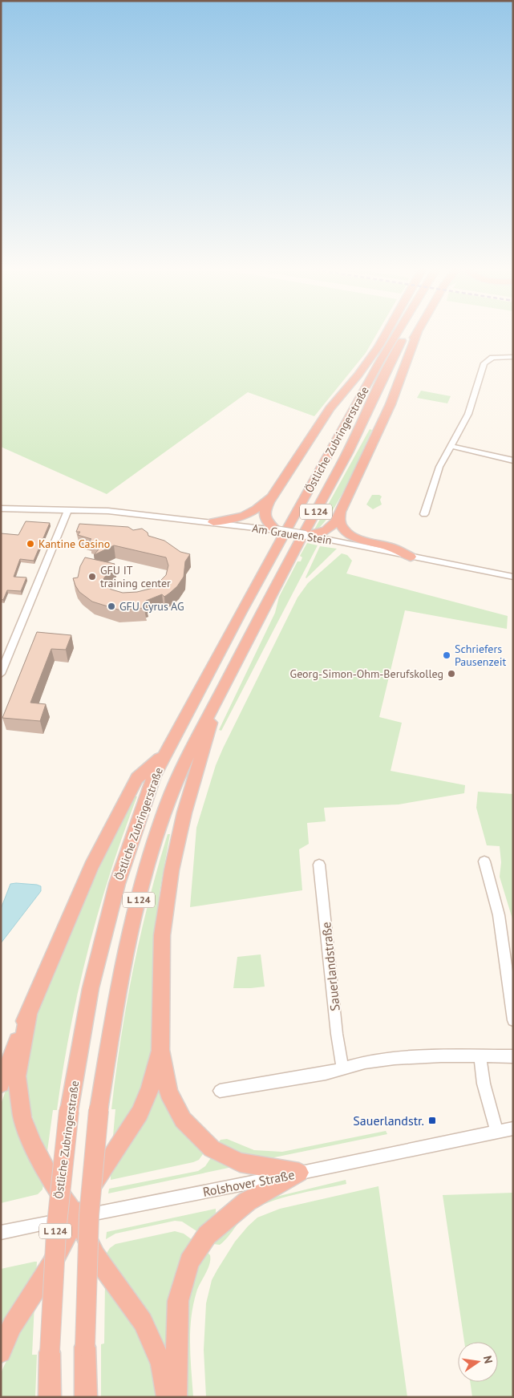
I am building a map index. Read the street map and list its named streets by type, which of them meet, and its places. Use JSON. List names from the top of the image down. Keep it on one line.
{"streets":{"highway":["Östliche Zubringerstraße","L 124"],"street":["Am Grauen Stein","Sauerlandstraße","Rolshover Straße"]},"crossings":[["Östliche Zubringerstraße","L 124"]],"places":{"other":["Kantine Casino","GFU IT training center","GFU Cyrus AG","Schriefers Pausenzeit","Georg-Simon-Ohm-Berufskolleg"],"transit":["Sauerlandstr."]},"north":"right"}
